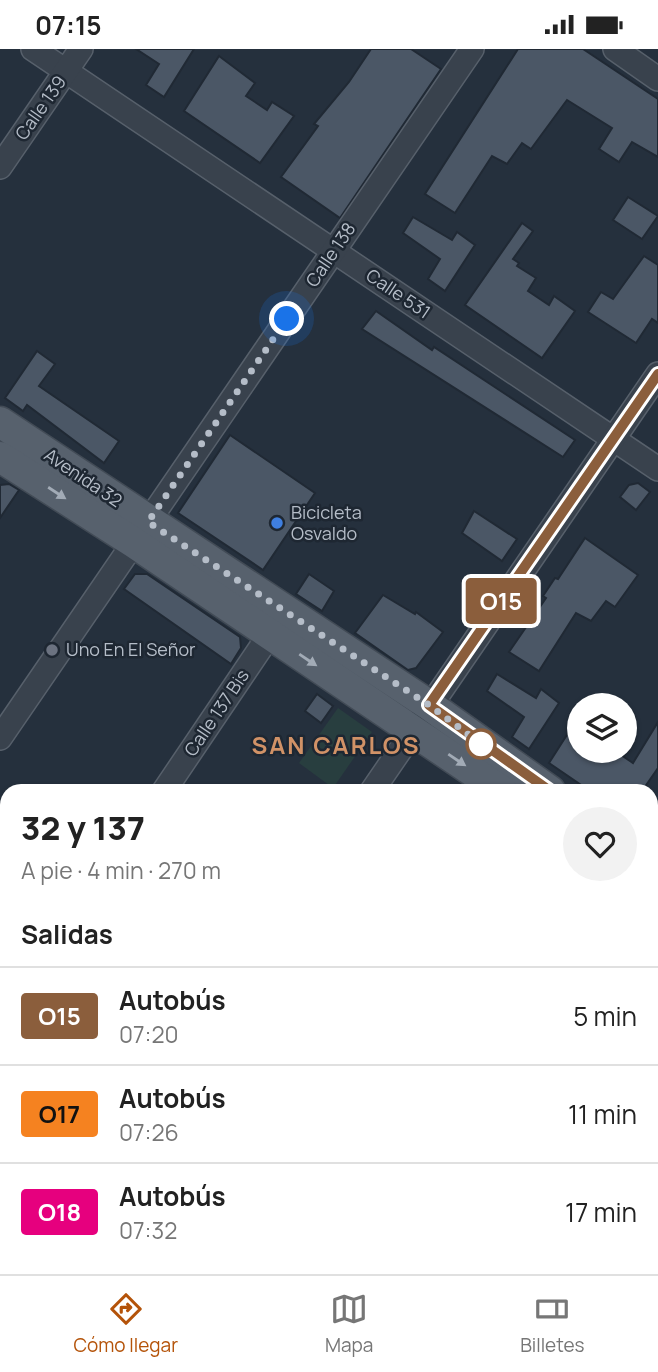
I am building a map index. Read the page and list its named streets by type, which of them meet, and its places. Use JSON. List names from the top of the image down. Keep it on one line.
{"streets":{"main road":["Avenida 32"],"street":["Calle 139","Calle 138","Calle 531","Calle 137 Bis"]},"crossings":[["Calle 139","Calle 531"],["Calle 138","Calle 531"],["Calle 138","Avenida 32"],["Avenida 32","Calle 137 Bis"]],"districts":["SAN CARLOS"],"places":["Bicicleta Osvaldo","Uno En El Señor"],"lines":["bus line O15"],"page":{"status":"07:15","on_map":"O15","heading":[["32 y 137","A pie · 4 min · 270 m"],"Salidas"],"list":[{"mark":"O15","name":"Autobús","note":"07:20","value":"5 min"},{"mark":"O17","name":"Autobús","note":"07:26","value":"11 min"},{"mark":"O18","name":"Autobús","note":"07:32","value":"17 min"}],"tabs":["Cómo llegar","Mapa","Billetes"]}}
